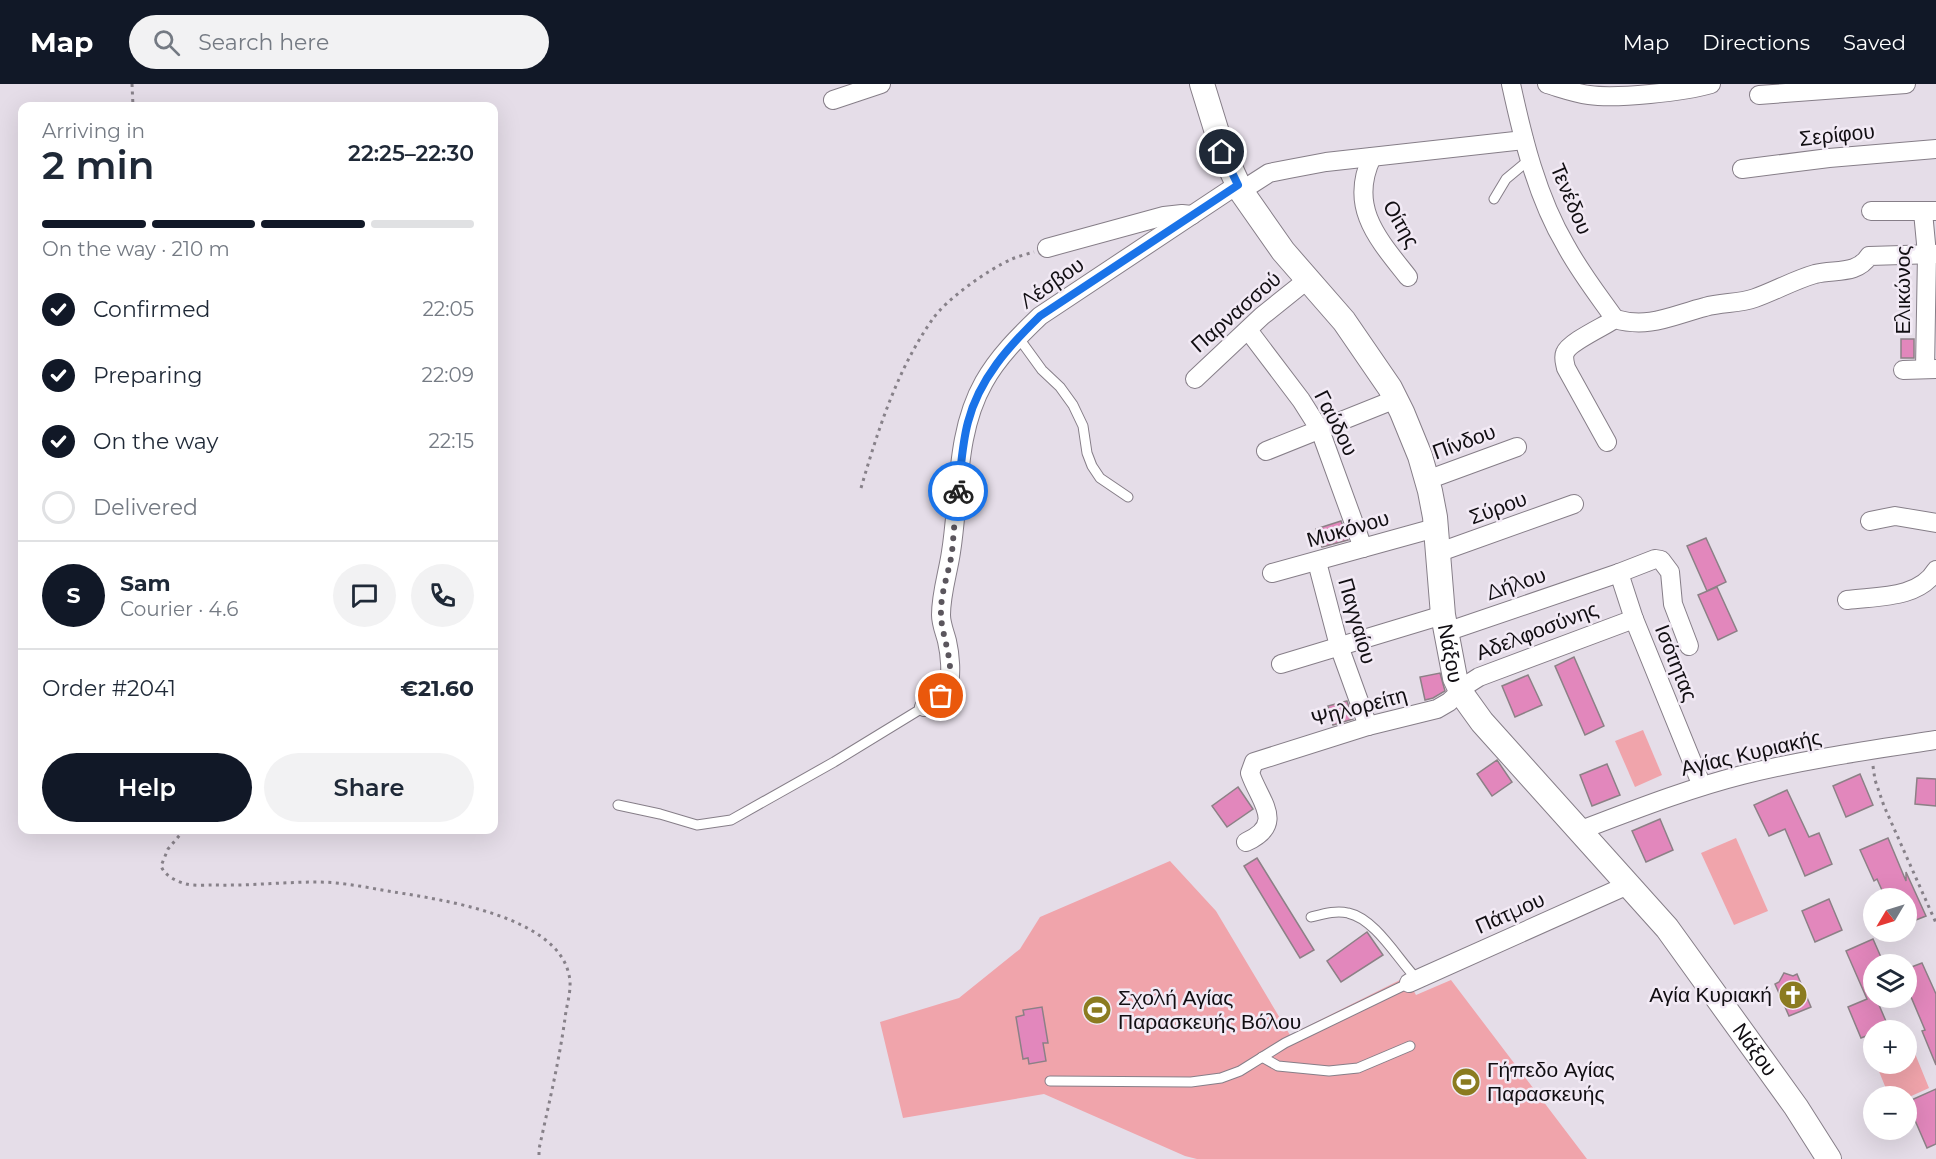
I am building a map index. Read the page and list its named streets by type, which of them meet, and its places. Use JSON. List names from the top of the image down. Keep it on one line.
{"streets":{"street":["Σερίφου","Τενέδου","Οίτης","Λέσβου","Ελικώνος","Παρνασσού","Γαύδου","Πίνδου","Σύρου","Μυκόνου","Δήλου","Παγγαίου","Αδελφοσύνης","Νάξου","Ισότητας","Ψηλορείτη","Αγίας Κυριακής","Πάτμου"]},"crossings":[["Τενέδου","Λέσβου"],["Οίτης","Λέσβου"],["Λέσβου","Νάξου"],["Παρνασσού","Γαύδου"],["Παρνασσού","Νάξου"],["Γαύδου","Μυκόνου"],["Πίνδου","Νάξου"],["Σύρου","Νάξου"],["Μυκόνου","Παγγαίου"],["Μυκόνου","Νάξου"],["Δήλου","Παγγαίου"],["Δήλου","Νάξου"],["Δήλου","Ισότητας"],["Παγγαίου","Ψηλορείτη"],["Αδελφοσύνης","Νάξου"],["Αδελφοσύνης","Ισότητας"],["Αδελφοσύνης","Ψηλορείτη"],["Νάξου","Ψηλορείτη"],["Νάξου","Αγίας Κυριακής"],["Νάξου","Πάτμου"],["Ισότητας","Αγίας Κυριακής"]],"places":{"church":["Αγία Κυριακή"],"sports":["Σχολή Αγίας Παρασκευής Βόλου","Γήπεδο Αγίας Παρασκευής"]},"north":"bottom left","page":{"header":"Map","search":"Search here","nav":["Map","Directions","Saved"],"heading":["2 min","Arriving in","22:25–22:30"],"panel":["Sam","Courier · 4.6","Order #2041","€21.60"],"bar":"On the way · 210 m","list":[["Confirmed","22:05"],["Preparing","22:09"],["On the way","22:15"],"Delivered"],"round":"S","buttons":["Help","Share"],"map_buttons":["+","−"]}}
